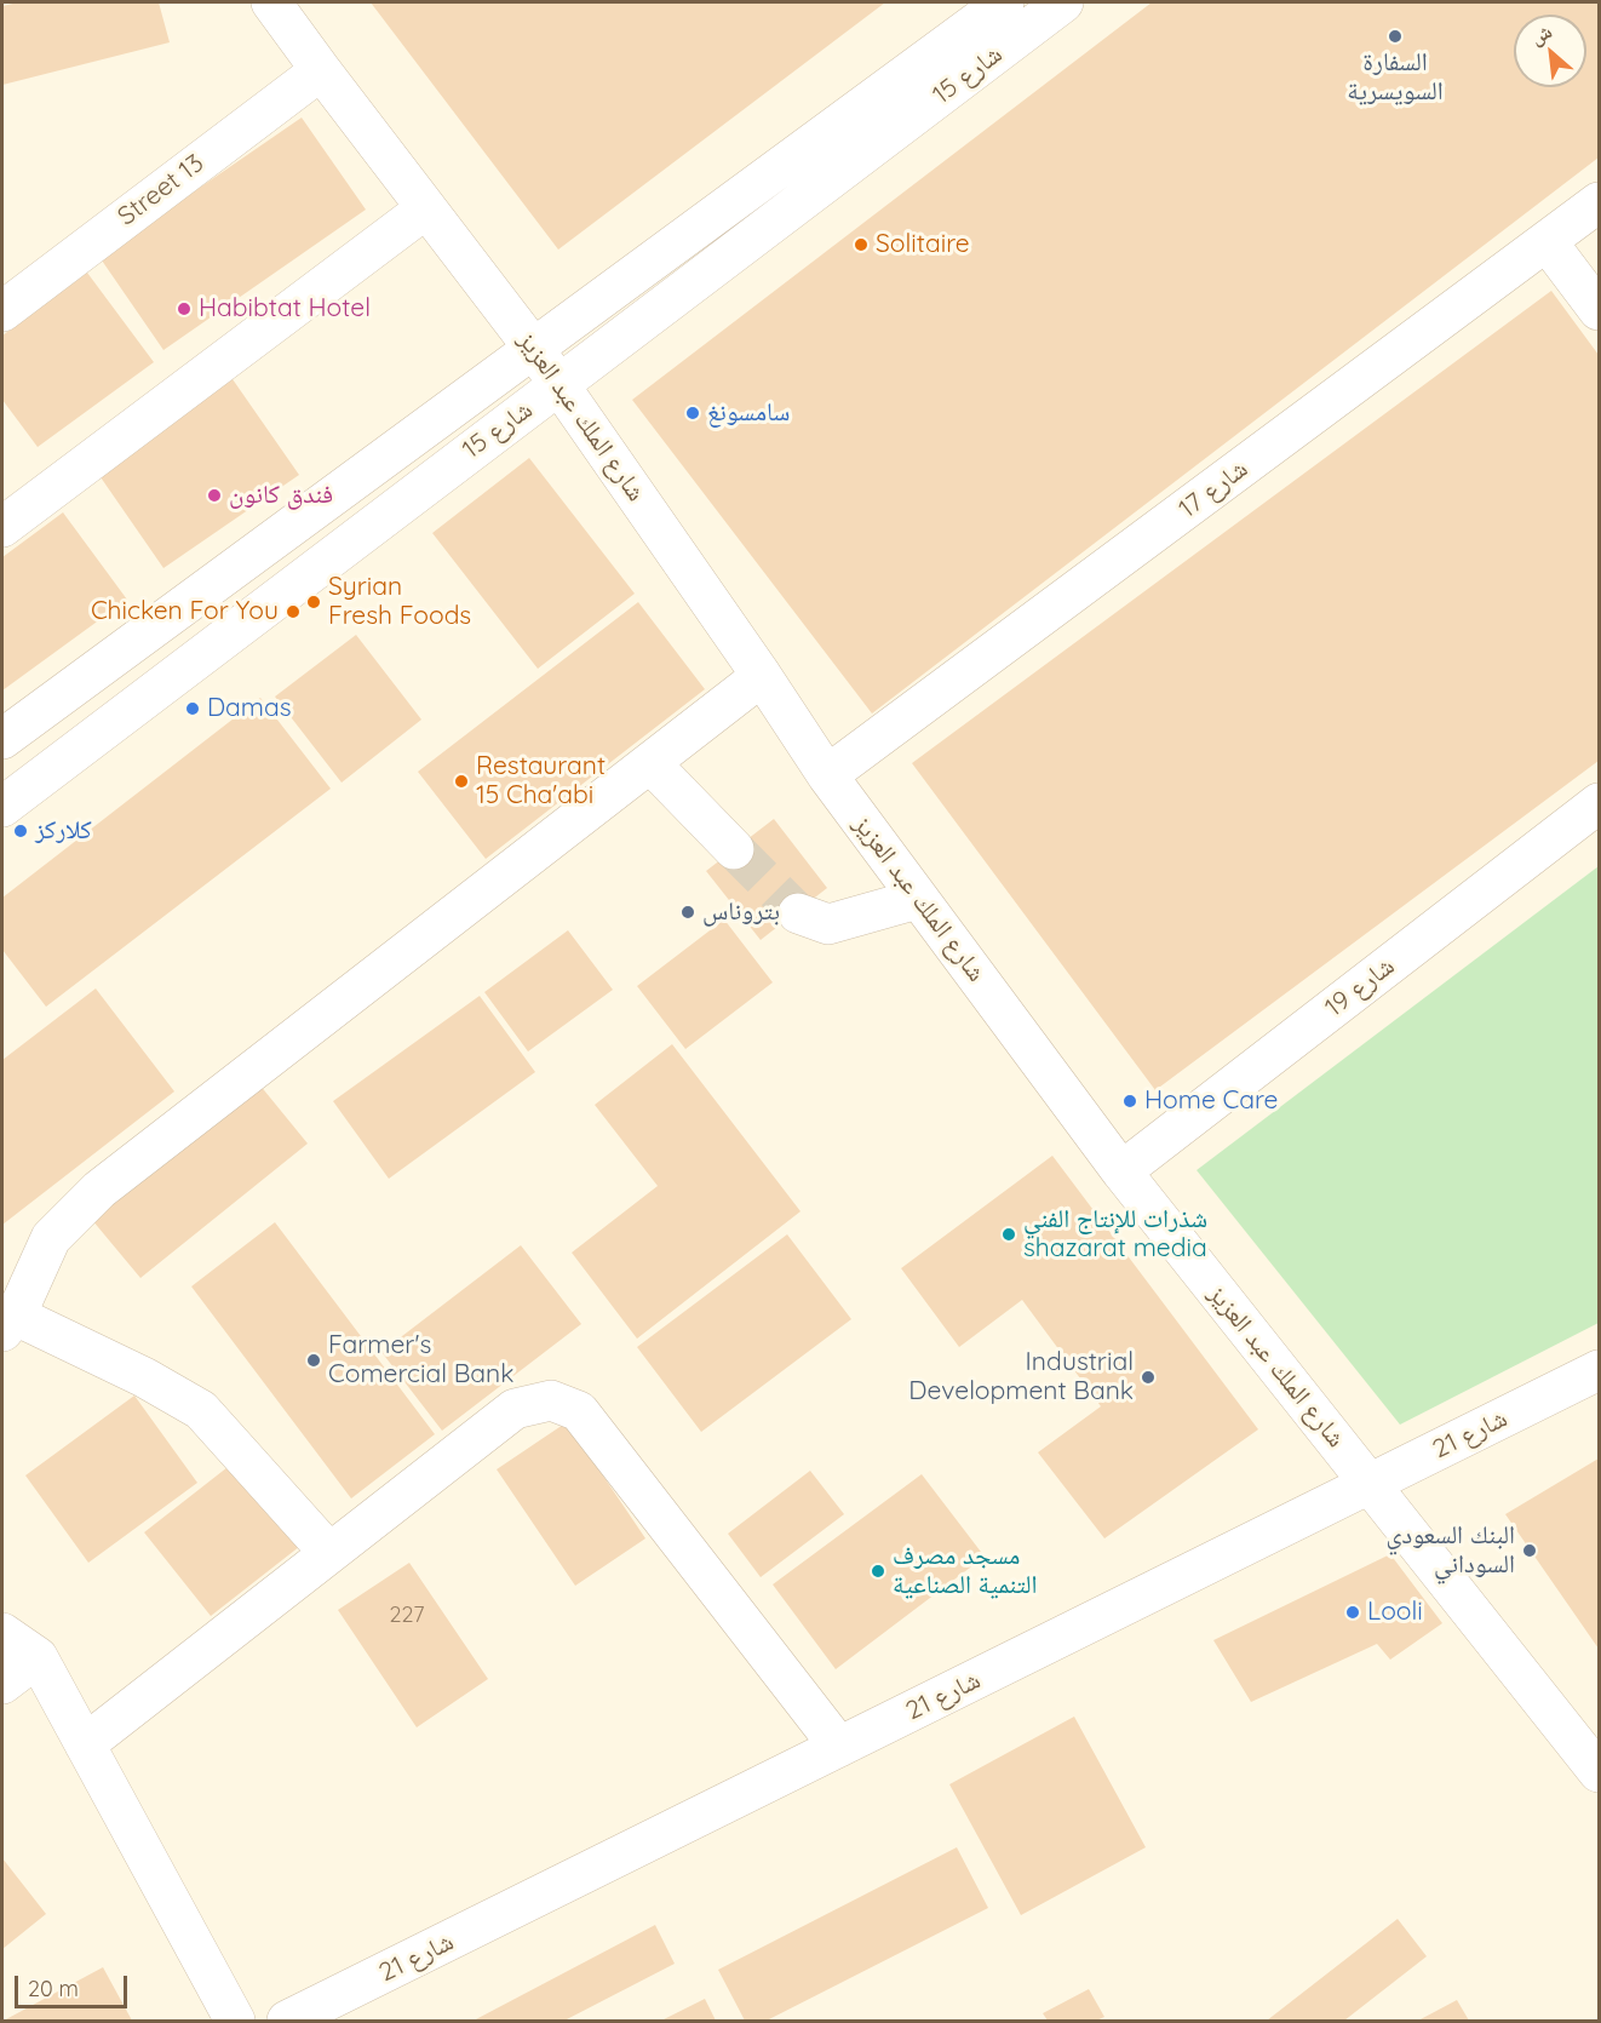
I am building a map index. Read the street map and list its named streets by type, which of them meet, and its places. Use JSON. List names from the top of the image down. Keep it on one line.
{"streets":{"street":["شارع 15","Street 13","شارع الملك عبد العزيز","شارع 17","شارع 19","شارع 21"]},"crossings":[["شارع 15","شارع الملك عبد العزيز"],["Street 13","شارع الملك عبد العزيز"],["شارع الملك عبد العزيز","شارع 17"],["شارع الملك عبد العزيز","شارع 19"],["شارع الملك عبد العزيز","شارع 21"]],"places":["السفارة السويسرية","Solitaire","Habibtat Hotel","سامسونغ","فندق كانون","Syrian Fresh Foods","Chicken For You","Damas","Restaurant 15 Cha'abi","كلاركز","بتروناس","Home Care","شذرات للإنتاج الفني shazarat media","Farmer's Comercial Bank","Industrial Development Bank","البنك السعودي السوداني","مسجد مصرف التنمية الصناعية","Looli"],"house_numbers":["227"],"scale_bar":"20 m","north":"top left"}
